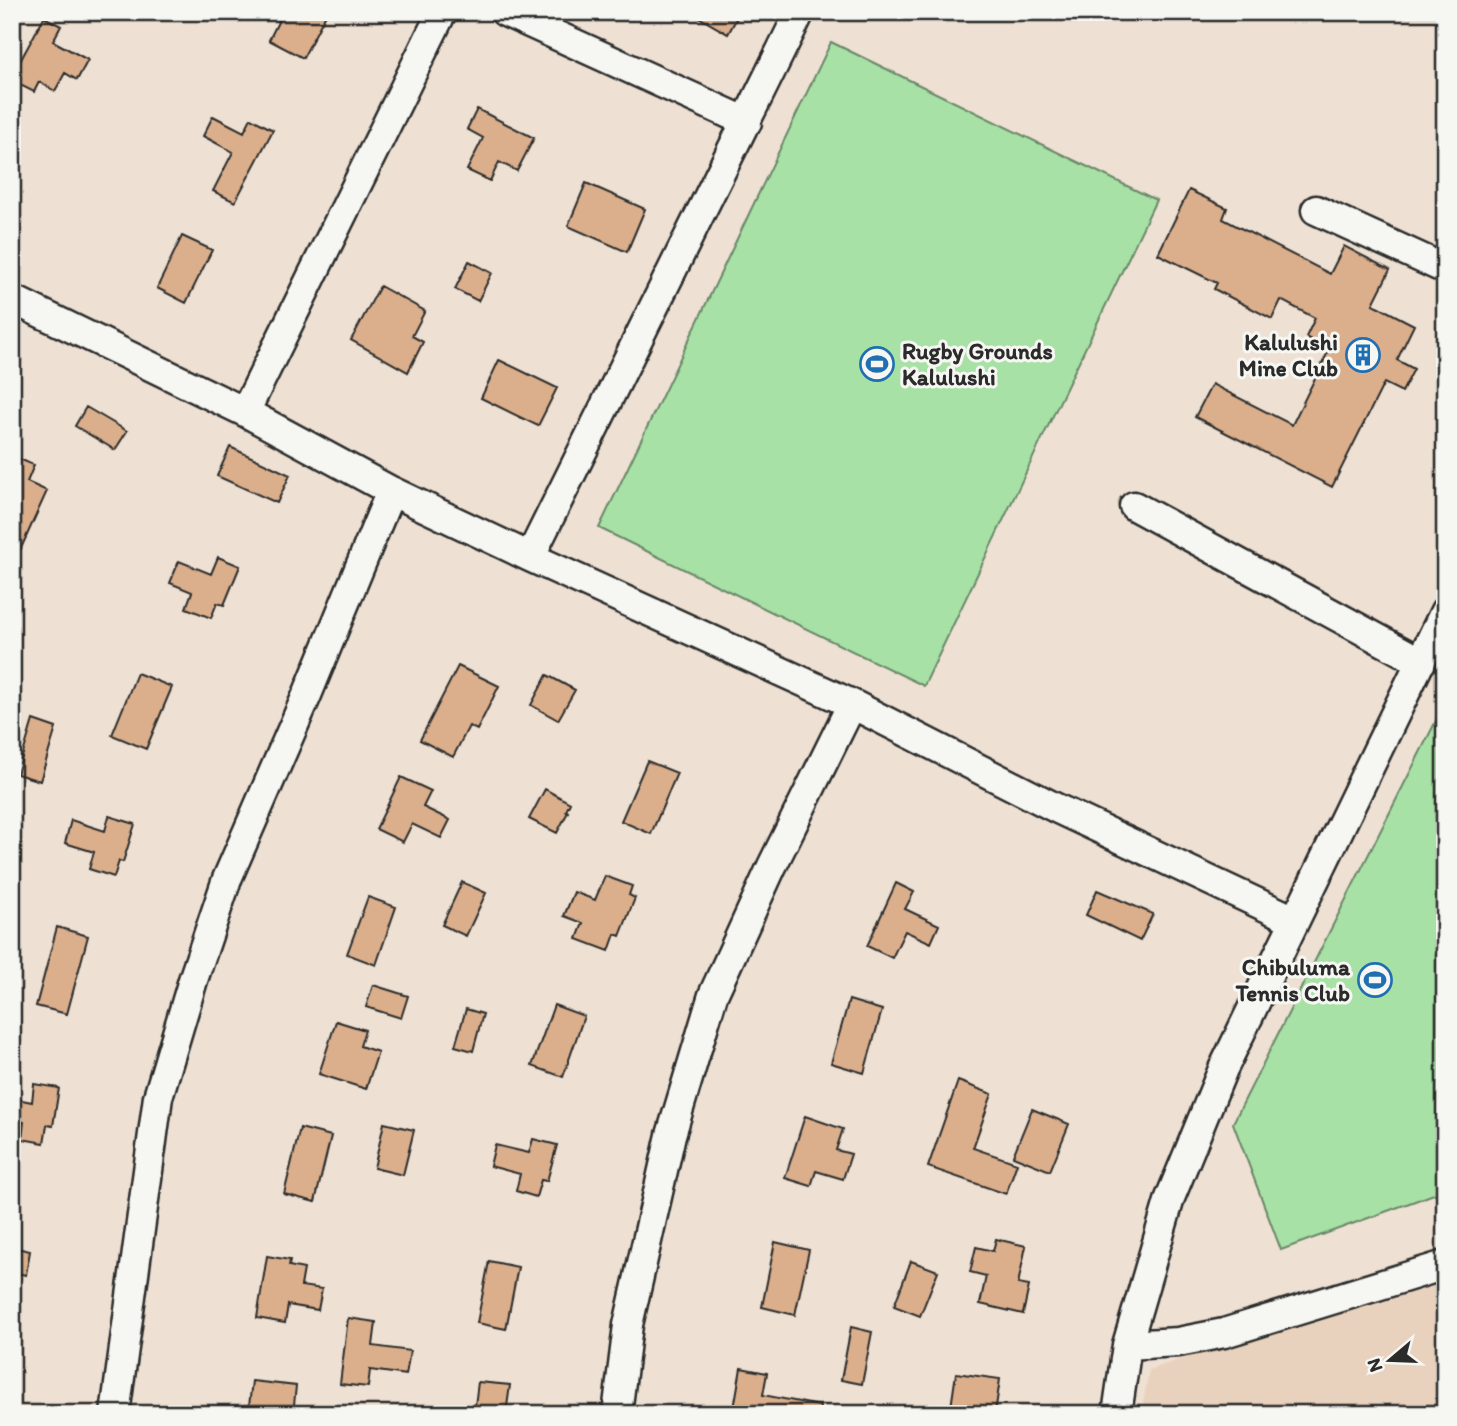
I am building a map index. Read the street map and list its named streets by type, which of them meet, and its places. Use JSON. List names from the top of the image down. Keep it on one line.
{"places":{"building":["Kalulushi Mine Club"],"sports":["Rugby Grounds Kalulushi","Chibuluma Tennis Club"]},"north":"left"}
